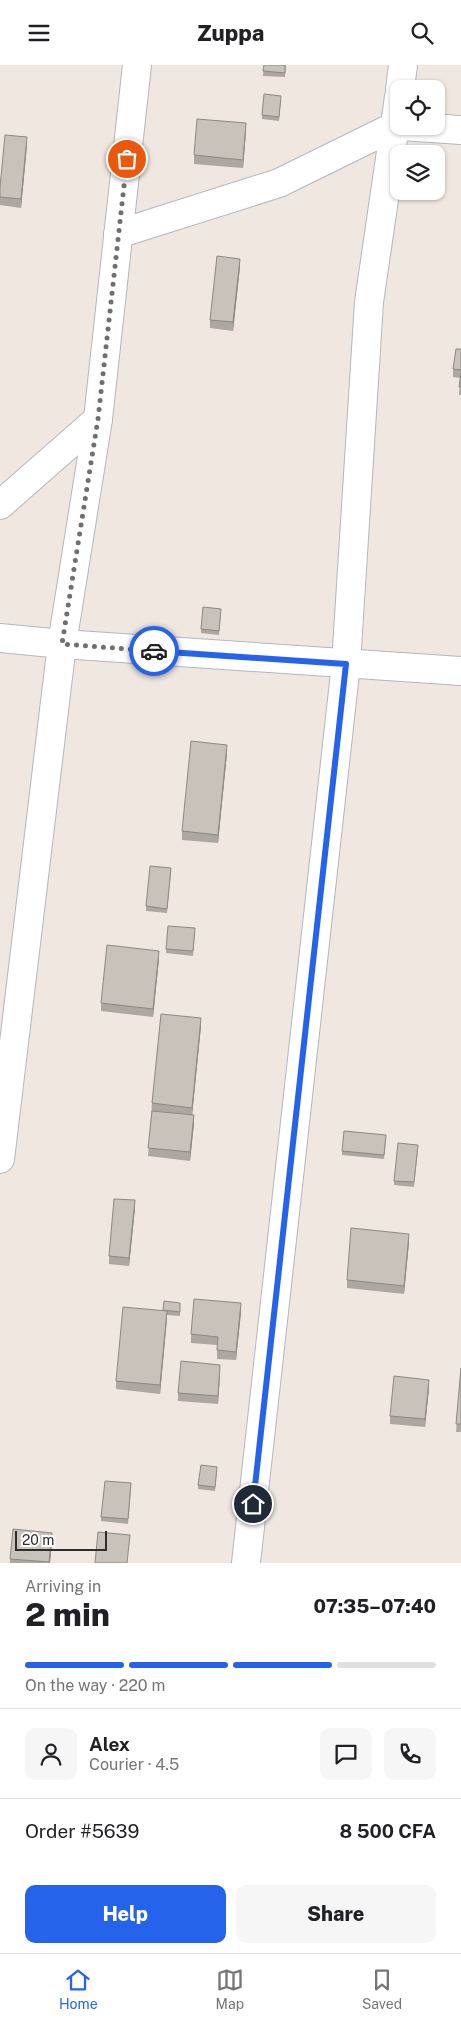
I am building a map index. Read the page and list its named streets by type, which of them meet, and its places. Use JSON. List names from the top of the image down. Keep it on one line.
{"scale_bar":"20 m","page":{"header":"Zuppa","scale":"20 m","heading":["2 min","Arriving in","07:35–07:40"],"panel":["Alex","Courier · 4.5","Order #5639","8 500 CFA"],"bar":"On the way · 220 m","buttons":["Help","Share"],"tabs":["Home","Map","Saved"]}}
